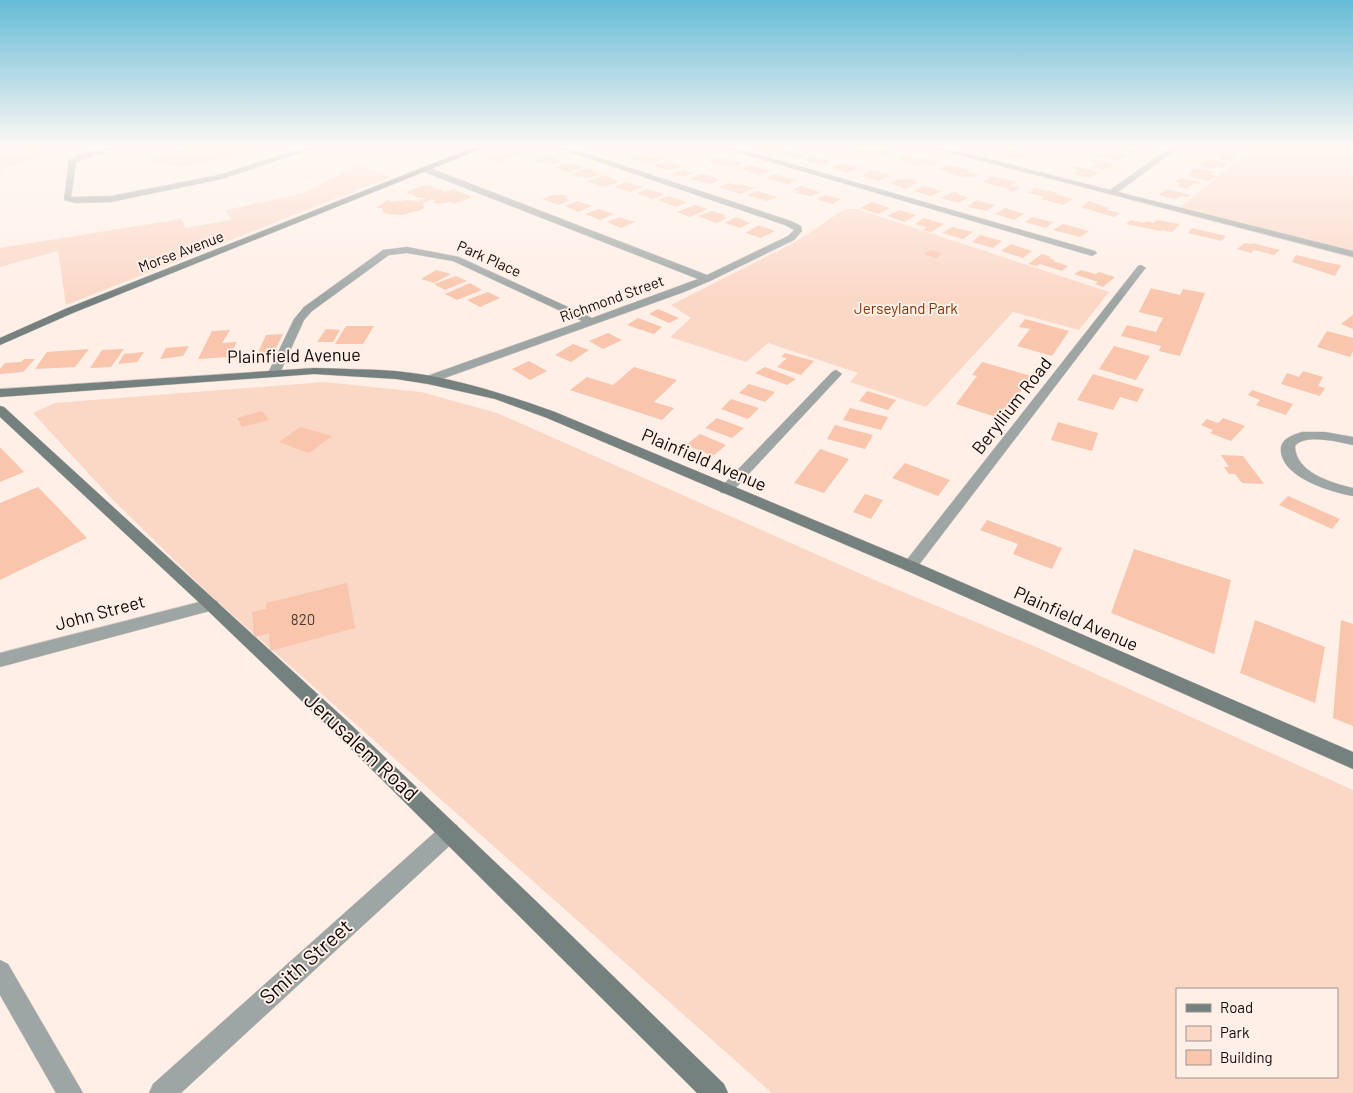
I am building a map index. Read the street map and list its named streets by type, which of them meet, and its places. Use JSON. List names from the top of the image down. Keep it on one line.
{"streets":{"street":["Morse Avenue","Park Place","Richmond Street","Plainfield Avenue","Beryllium Road","John Street","Jerusalem Road","Smith Street"]},"crossings":[["Park Place","Richmond Street"],["Park Place","Plainfield Avenue"],["Richmond Street","Plainfield Avenue"],["Plainfield Avenue","Beryllium Road"],["John Street","Jerusalem Road"],["Jerusalem Road","Smith Street"]],"parks":["Jerseyland Park"],"house_numbers":["820"],"legend":["Road","Park","Building"]}
